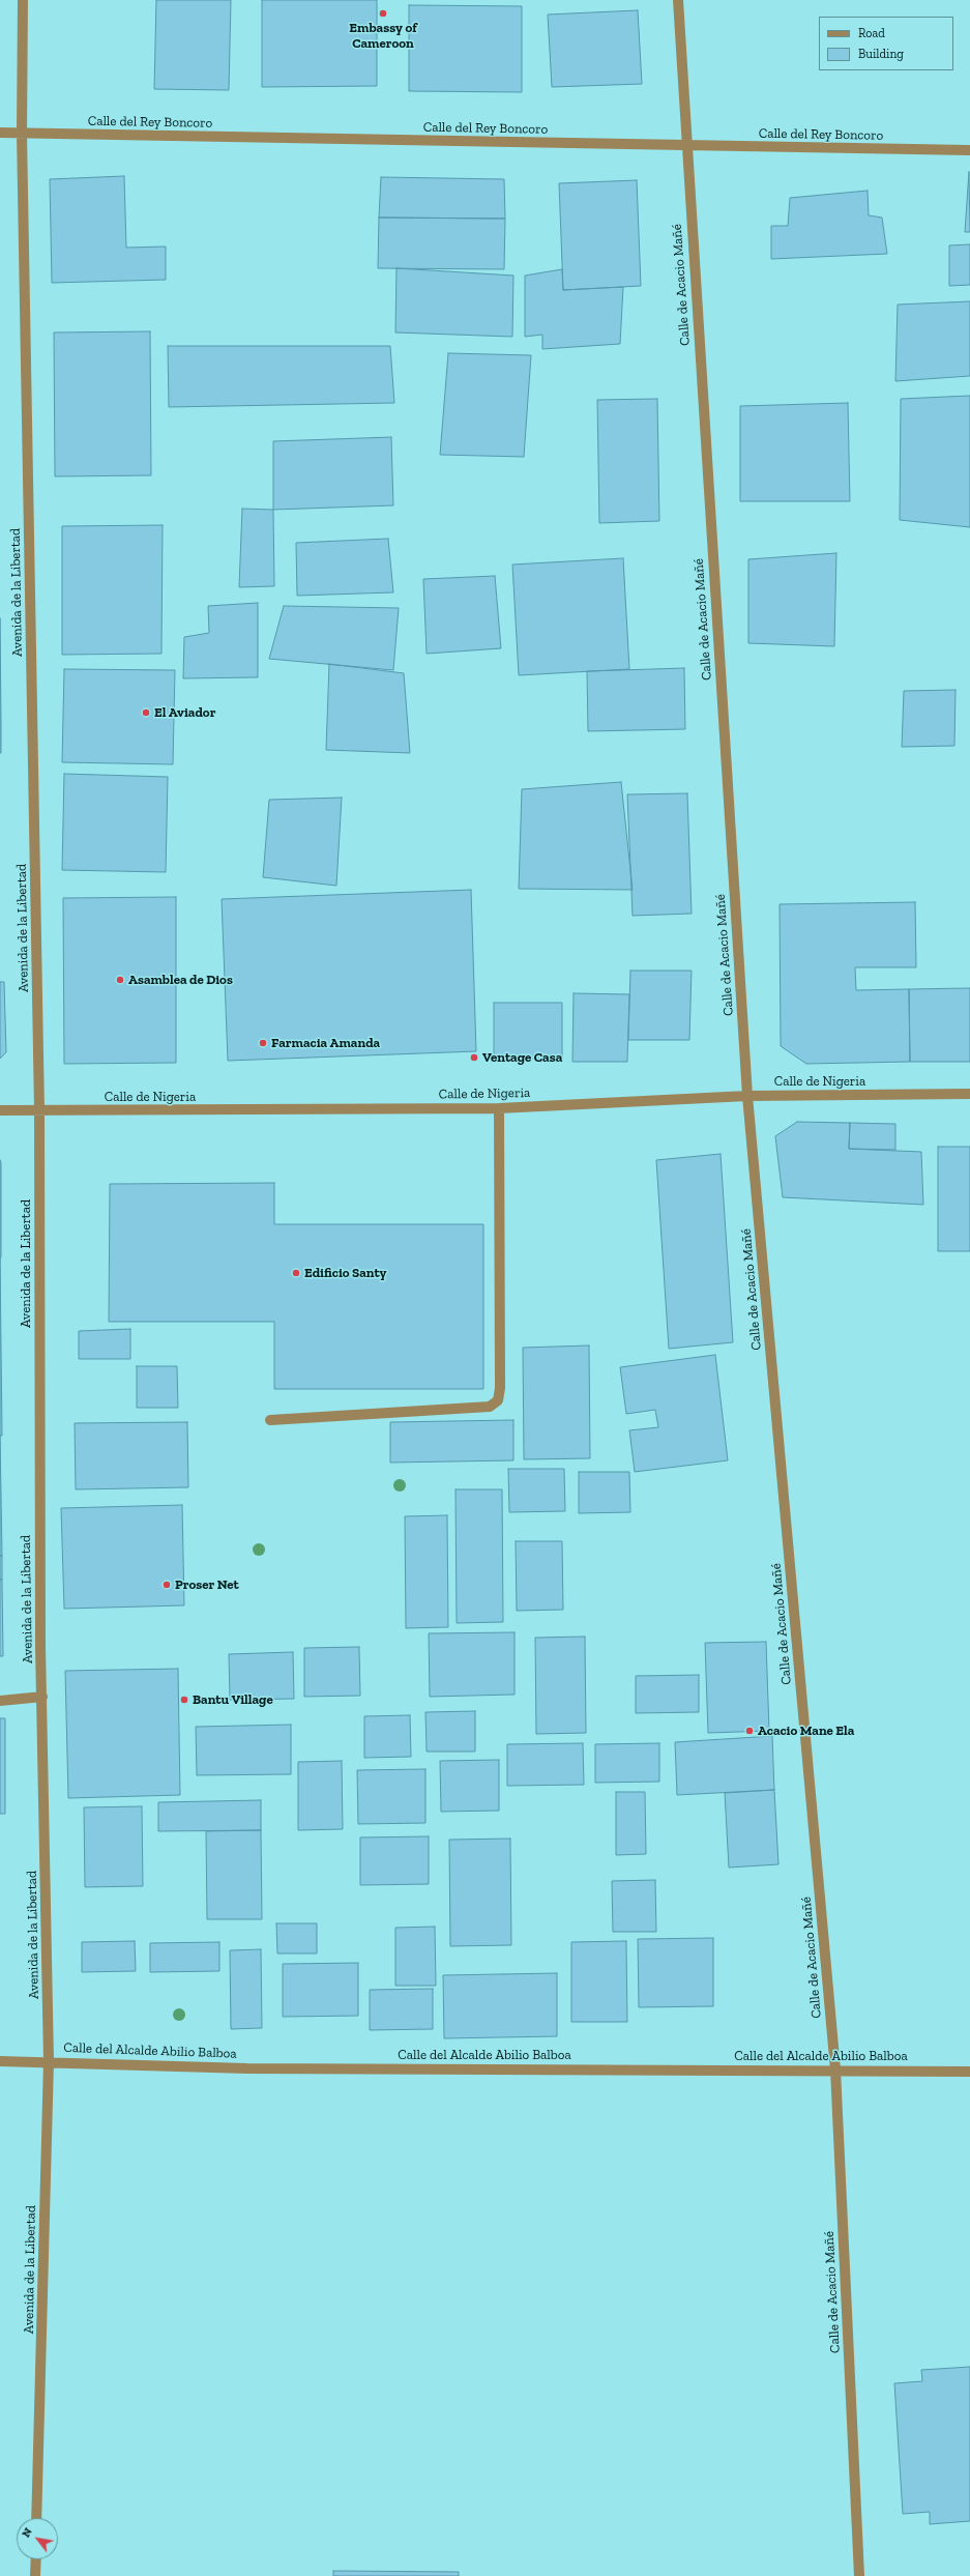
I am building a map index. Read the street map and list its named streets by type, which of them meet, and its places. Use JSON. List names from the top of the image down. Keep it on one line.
{"streets":{"street":["Calle del Rey Boncoro","Calle de Acacio Mañé","Avenida de la Libertad","Calle de Nigeria","Calle del Alcalde Abilio Balboa"]},"crossings":[["Calle del Rey Boncoro","Calle de Acacio Mañé"],["Calle del Rey Boncoro","Avenida de la Libertad"],["Calle de Acacio Mañé","Calle de Nigeria"],["Calle de Acacio Mañé","Calle del Alcalde Abilio Balboa"],["Avenida de la Libertad","Calle de Nigeria"],["Avenida de la Libertad","Calle del Alcalde Abilio Balboa"]],"places":["Embassy of Cameroon","El Aviador","Asamblea de Dios","Farmacia Amanda","Ventage Casa","Edificio Santy","Proser Net","Bantu Village","Acacio Mane Ela"],"legend":["Road","Building"],"north":"top left"}
